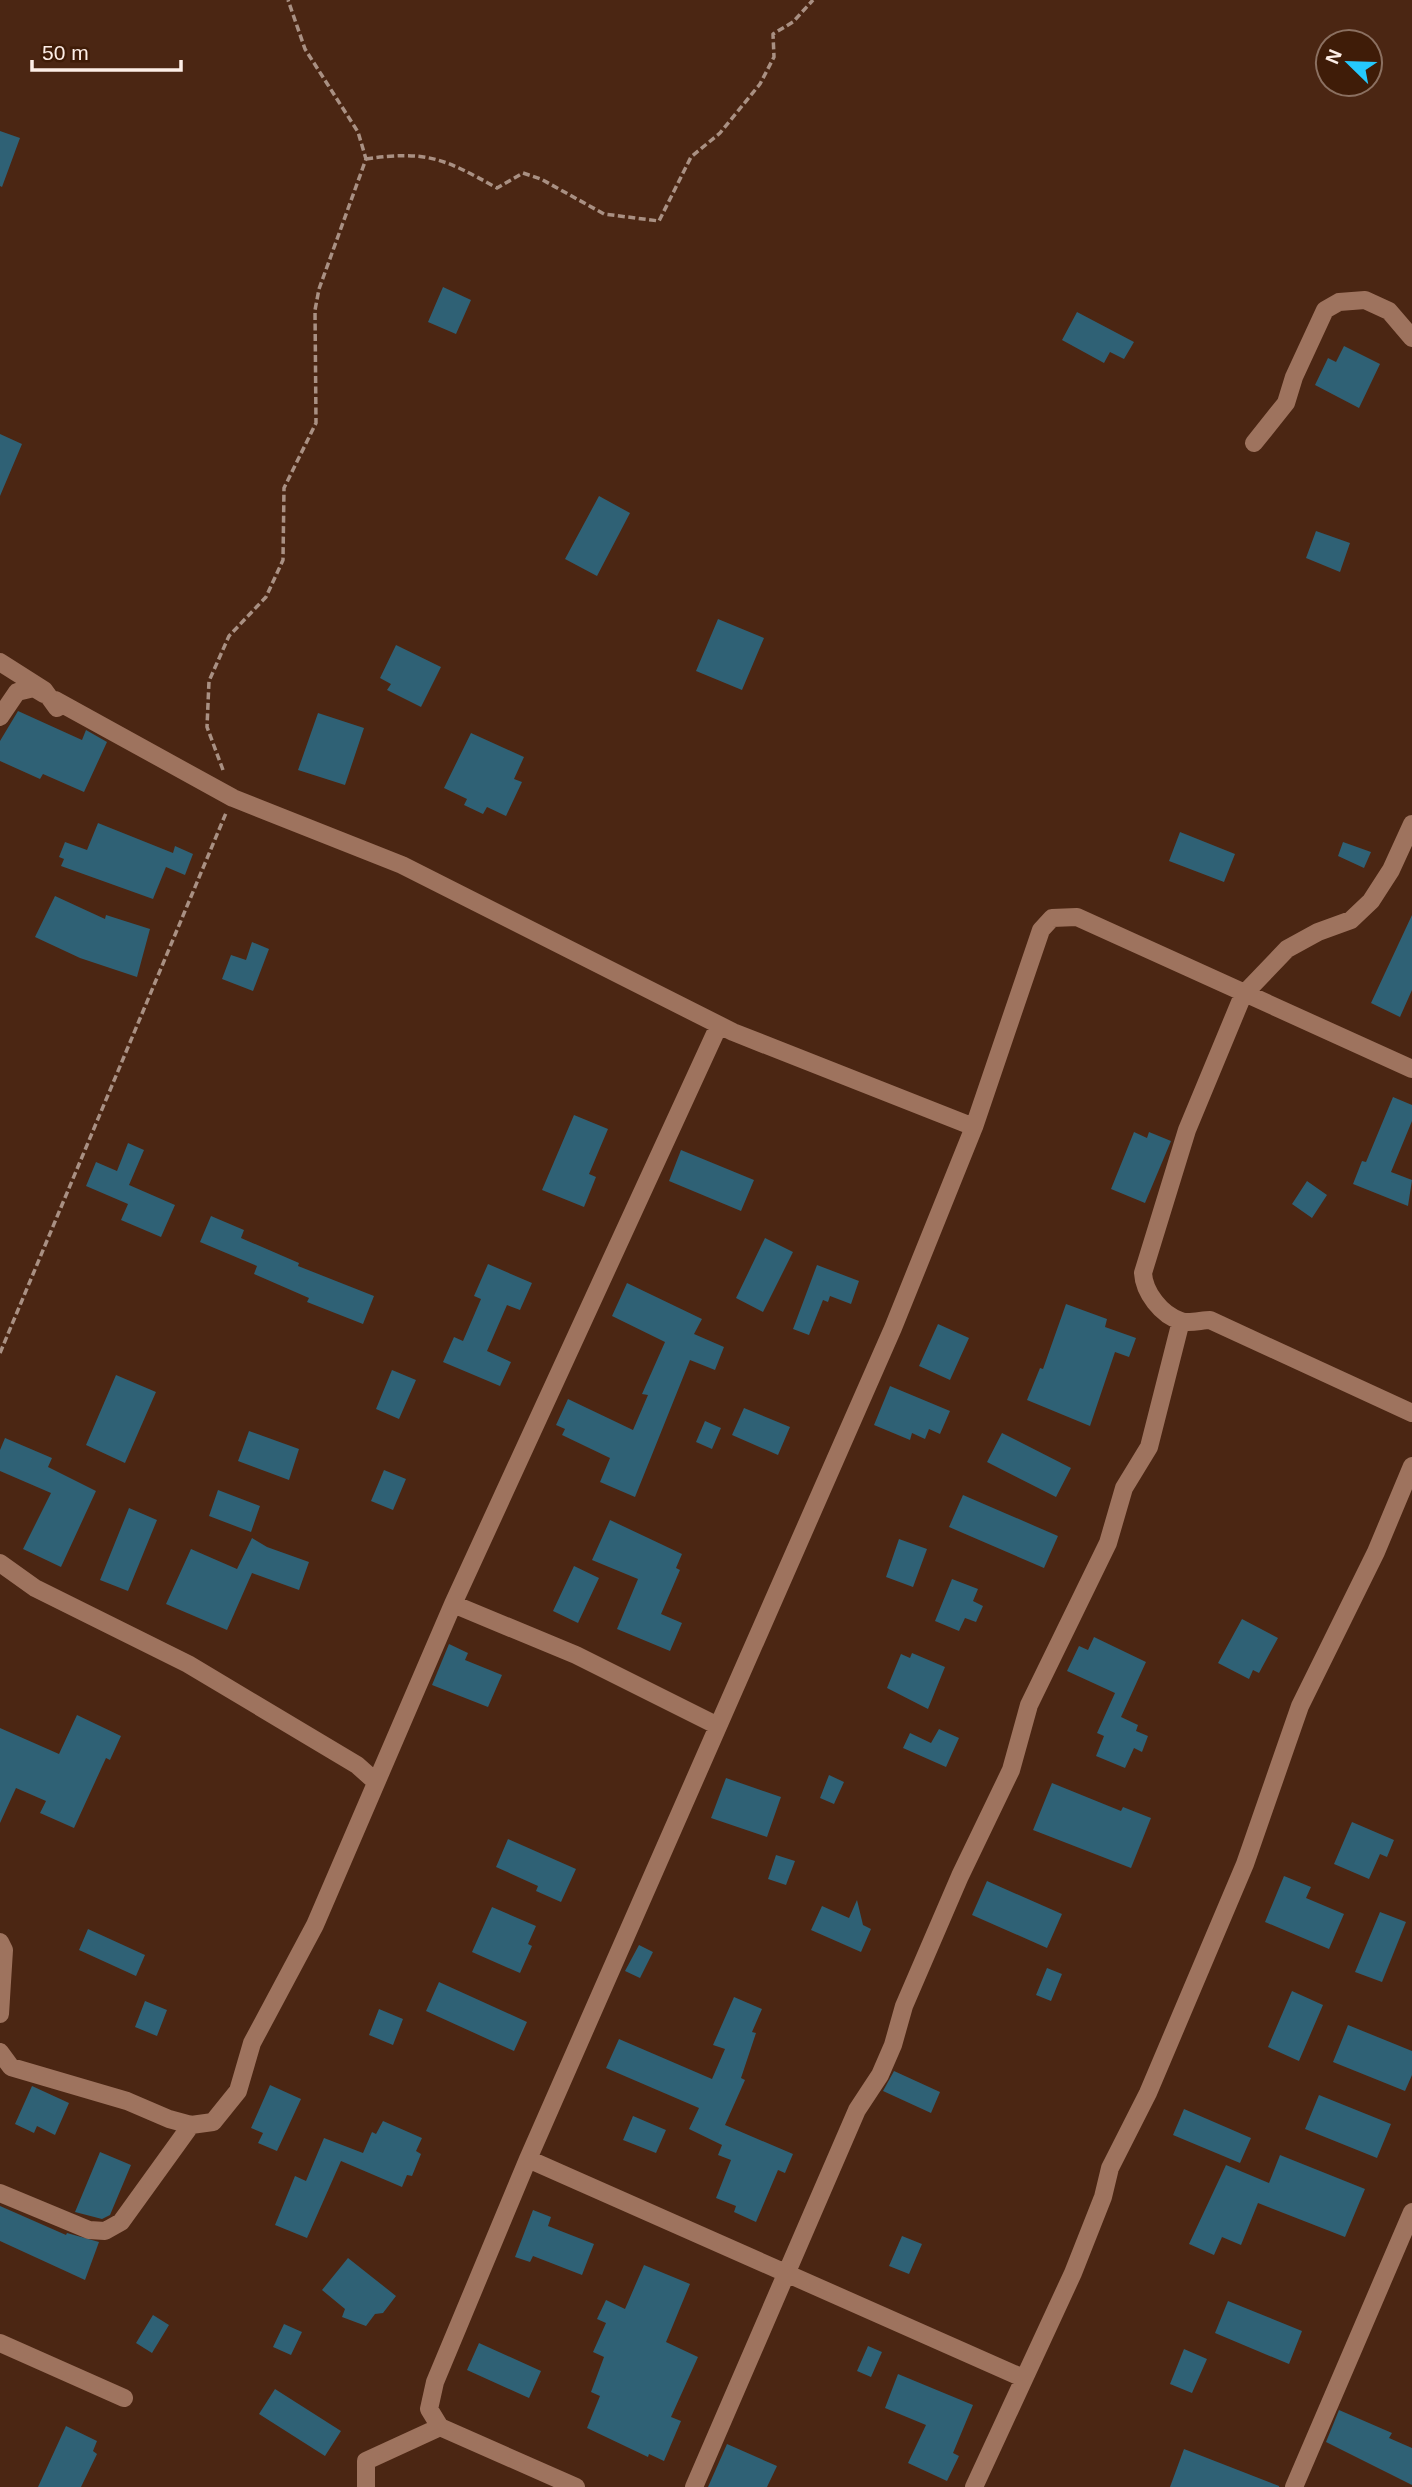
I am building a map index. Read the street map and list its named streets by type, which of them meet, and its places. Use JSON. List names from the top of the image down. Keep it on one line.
{"scale_bar":"50 m","north":"top left"}
